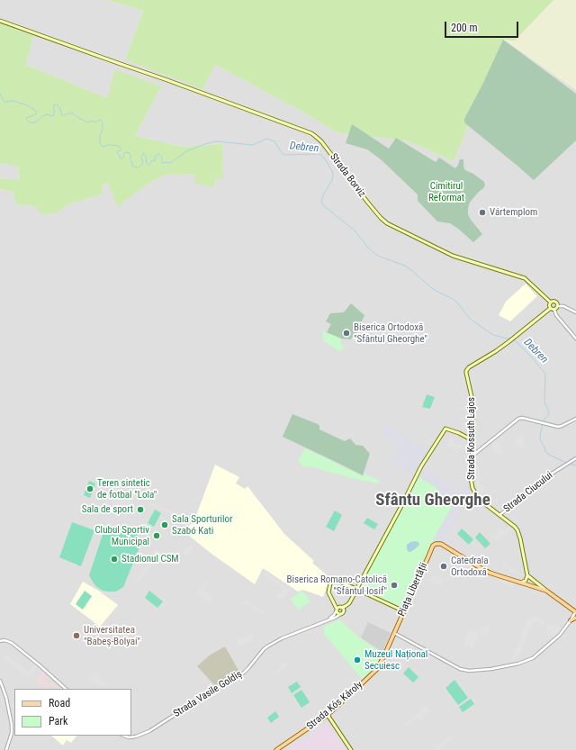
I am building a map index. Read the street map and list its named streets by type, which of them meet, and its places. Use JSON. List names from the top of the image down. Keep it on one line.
{"streets":{"main road":["Strada Borviz","Strada Kossuth Lajos","Piața Libertății","Strada Kós Károly"],"street":["Strada Ciucului","Strada Vasile Goldiș"]},"crossings":[["Strada Borviz","Strada Kossuth Lajos"],["Strada Kossuth Lajos","Strada Ciucului"],["Piața Libertății","Strada Kós Károly"]],"districts":["Sfântu Gheorghe"],"water":["Debren"],"parks":["Cimitirul Reformat"],"places":["Vártemplom","Biserica Ortodoxă \"Sfântul Gheorghe\"","Teren sintetic de fotbal \"Lola\"","Sala de sport","Sala Sporturilor Szabó Kati","Clubul Sportiv Municipal","Stadionul CSM","Catedrala Ortodoxă","Biserica Romano-Catolică \"Sfântul Iosif\"","Universitatea \"Babeș-Bolyai\"","Muzeul Național Secuiesc"],"legend":["Road","Park"],"scale_bar":"200 m"}
